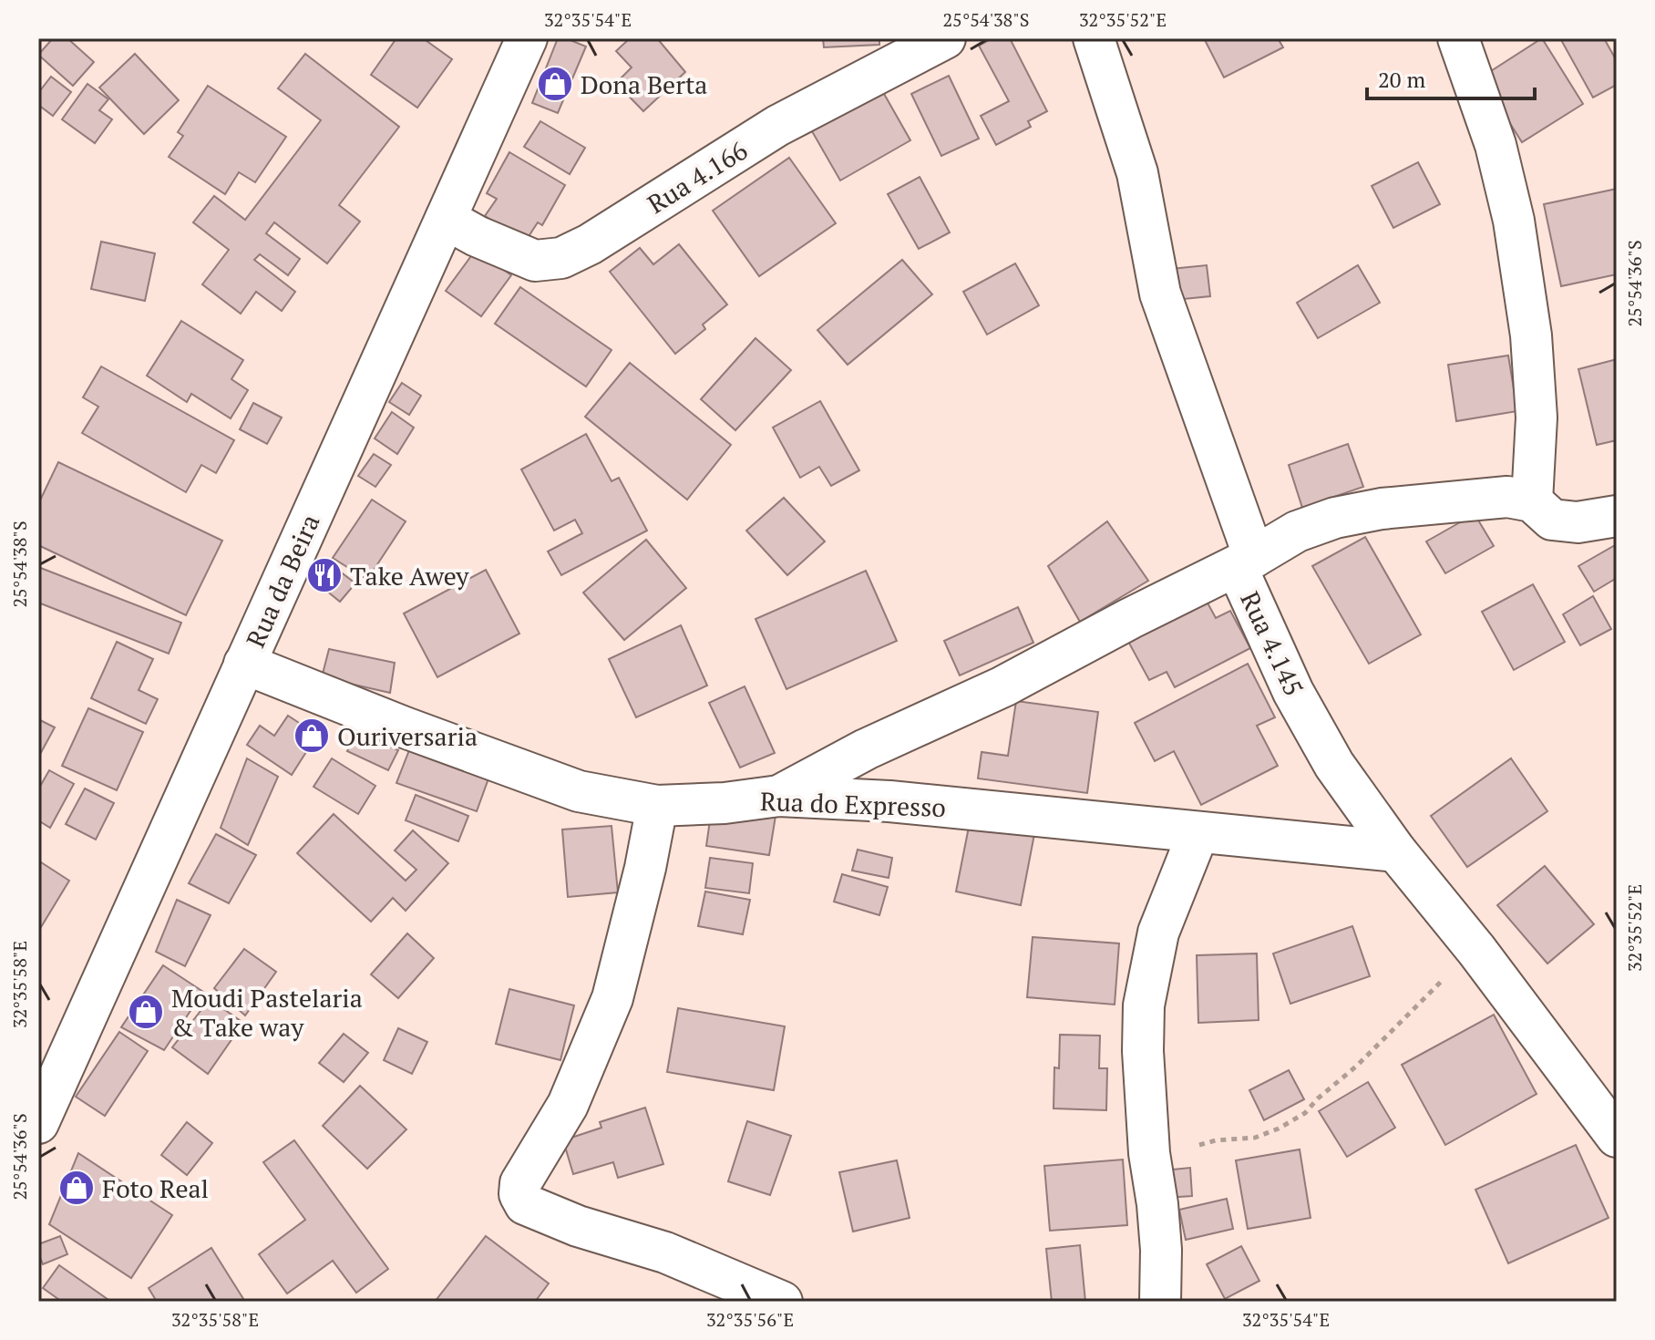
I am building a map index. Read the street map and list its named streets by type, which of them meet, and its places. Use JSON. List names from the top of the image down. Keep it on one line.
{"streets":{"street":["Rua 4.166","Rua da Beira","Rua 4.145","Rua do Expresso"]},"crossings":[["Rua 4.166","Rua da Beira"],["Rua da Beira","Rua do Expresso"],["Rua 4.145","Rua do Expresso"]],"places":{"shop":["Dona Berta","Ouriversaria","Moudi Pastelaria & Take way","Foto Real"],"restaurant":["Take Awey"]},"scale_bar":"20 m","coordinates":["32°35'54\"E","25°54'38\"S","32°35'52\"E","25°54'36\"S","32°35'58\"E","32°35'56\"E"]}
